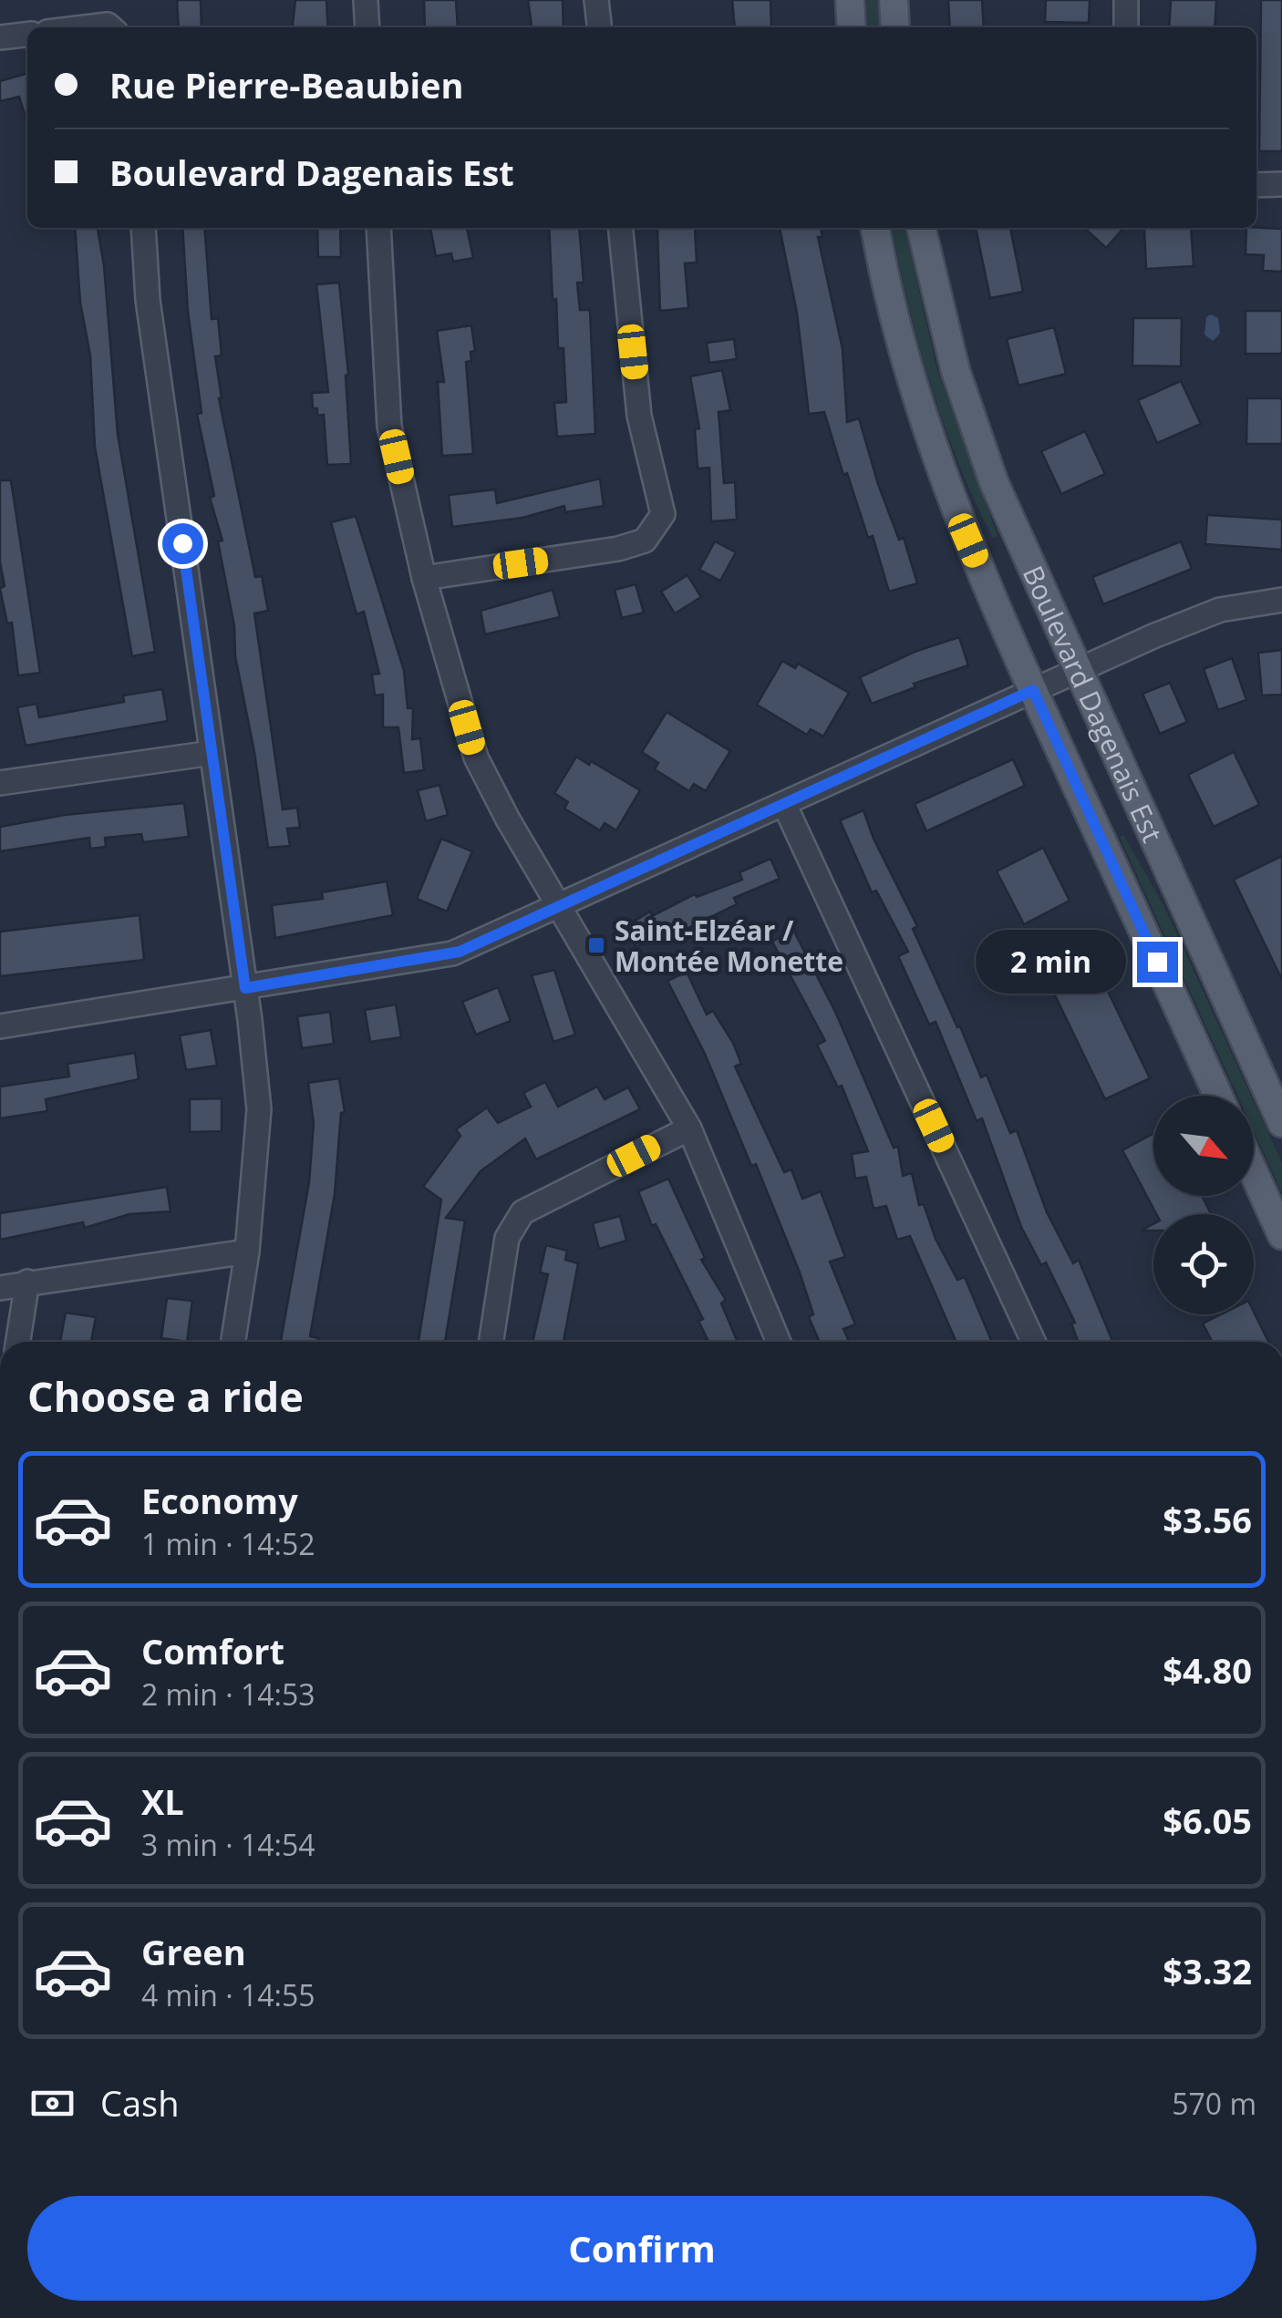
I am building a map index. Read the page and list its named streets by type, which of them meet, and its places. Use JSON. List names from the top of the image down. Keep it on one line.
{"streets":{"main road":["Boulevard Dagenais Est"]},"places":{"transit":["Saint-Elzéar / Montée Monette"]},"north":"bottom right","page":{"banner":["Rue Pierre-Beaubien","Boulevard Dagenais Est"],"bubble":"2 min","heading":"Choose a ride","list":[{"name":"Economy","note":"1 min · 14:52","value":"$3.56"},{"name":"Comfort","note":"2 min · 14:53","value":"$4.80"},{"name":"XL","note":"3 min · 14:54","value":"$6.05"},{"name":"Green","note":"4 min · 14:55","value":"$3.32"}],"pay":["Cash","570 m"],"buttons":"Confirm"}}
